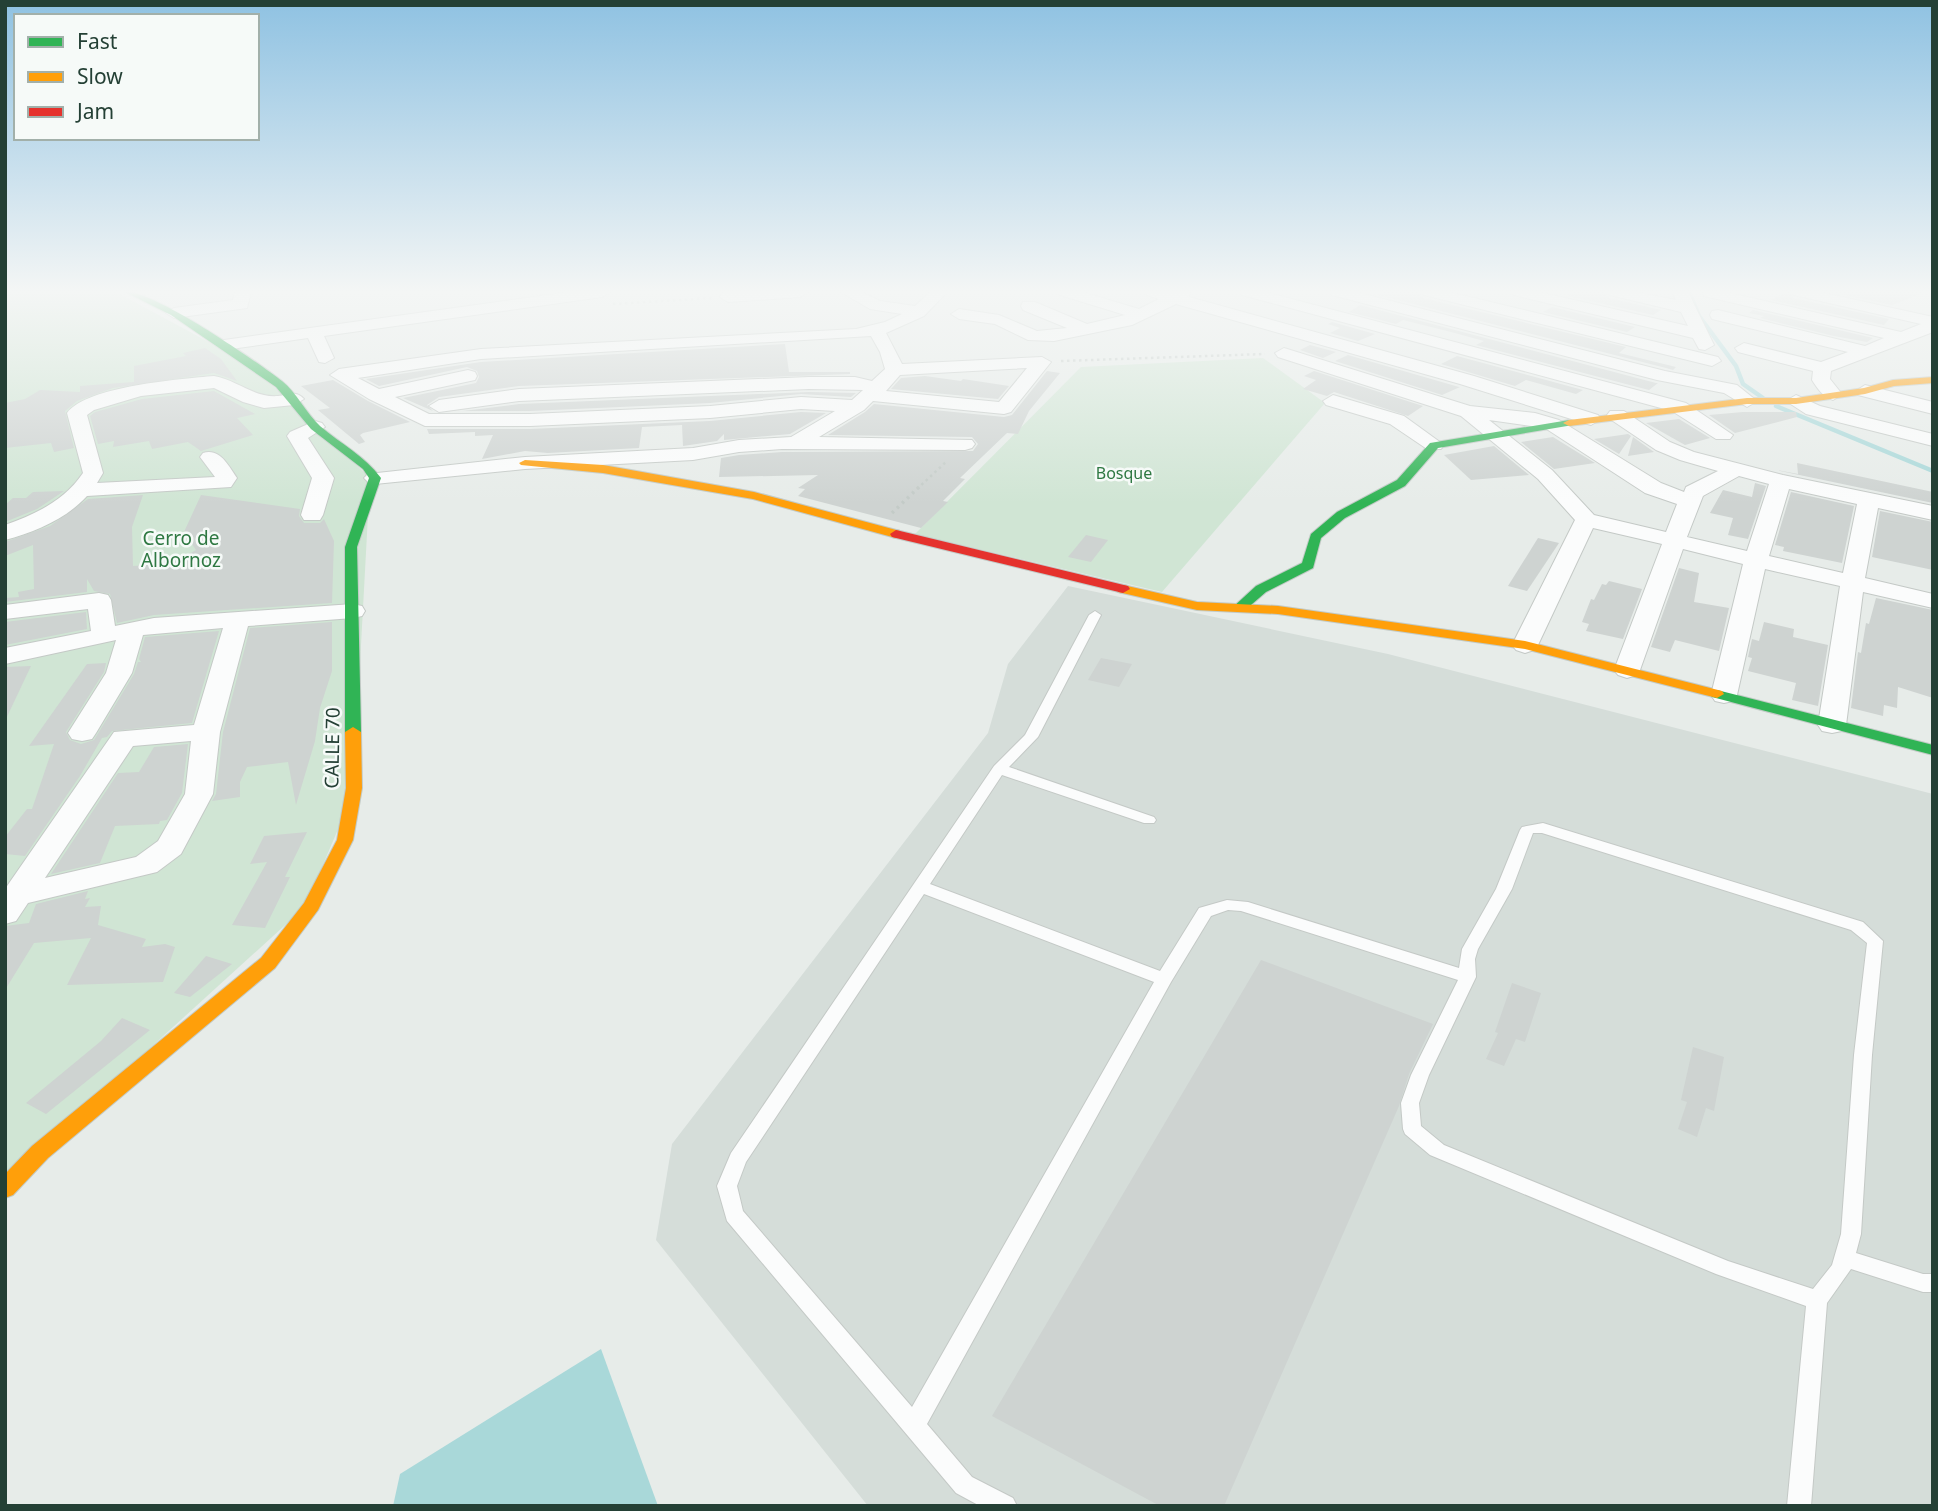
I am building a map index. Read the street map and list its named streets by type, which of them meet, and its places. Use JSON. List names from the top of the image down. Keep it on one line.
{"streets":{"street":["CALLE 70"]},"parks":["Bosque","Cerro de Albornoz"],"legend":["Fast","Slow","Jam"]}
